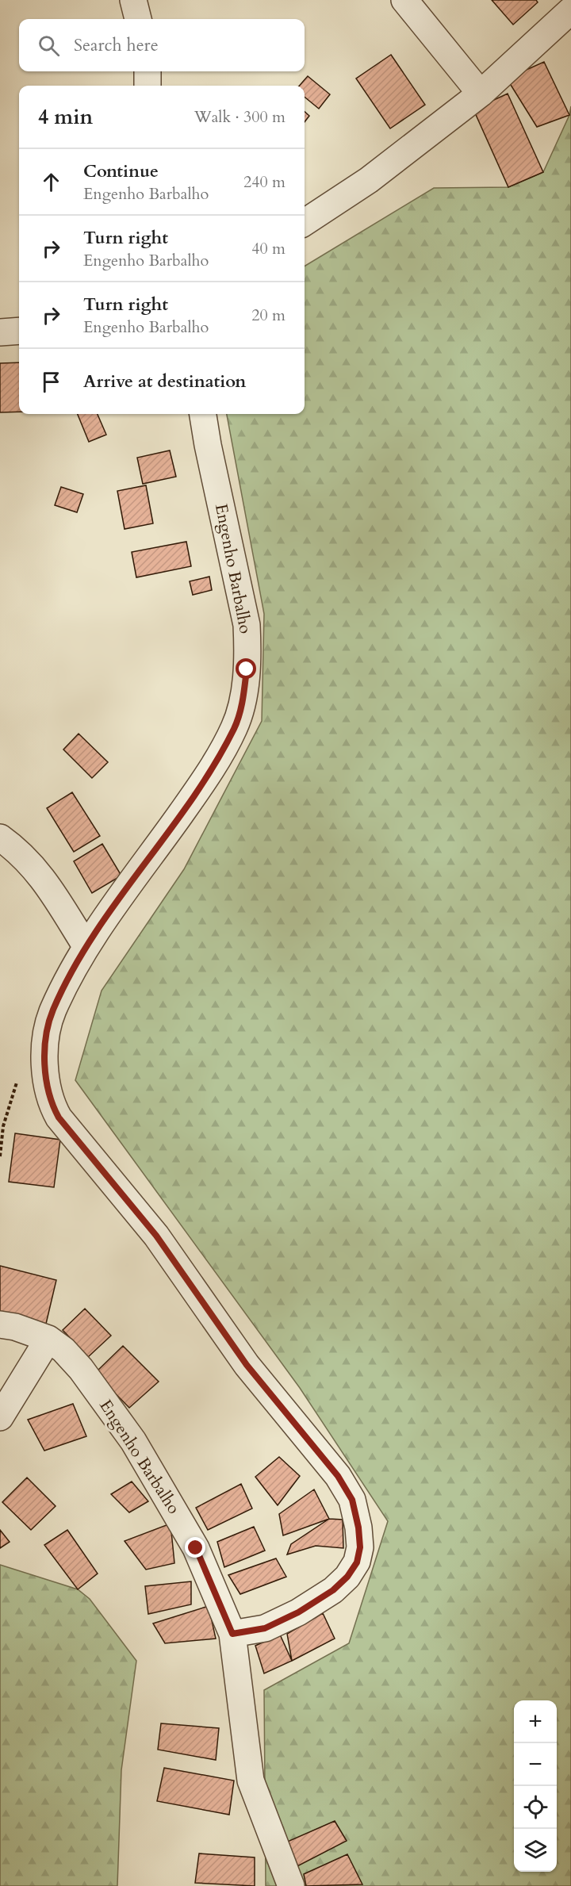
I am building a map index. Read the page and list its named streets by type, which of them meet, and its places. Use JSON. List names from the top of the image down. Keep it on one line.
{"streets":{"street":["Engenho Barbalho"]},"page":{"search":"Search here","heading":["4 min","Walk · 300 m"],"list":[["Continue","Engenho Barbalho","240 m"],["Turn right","Engenho Barbalho","40 m"],["Turn right","Engenho Barbalho","20 m"],"Arrive at destination"],"map_buttons":["+","−"]}}
